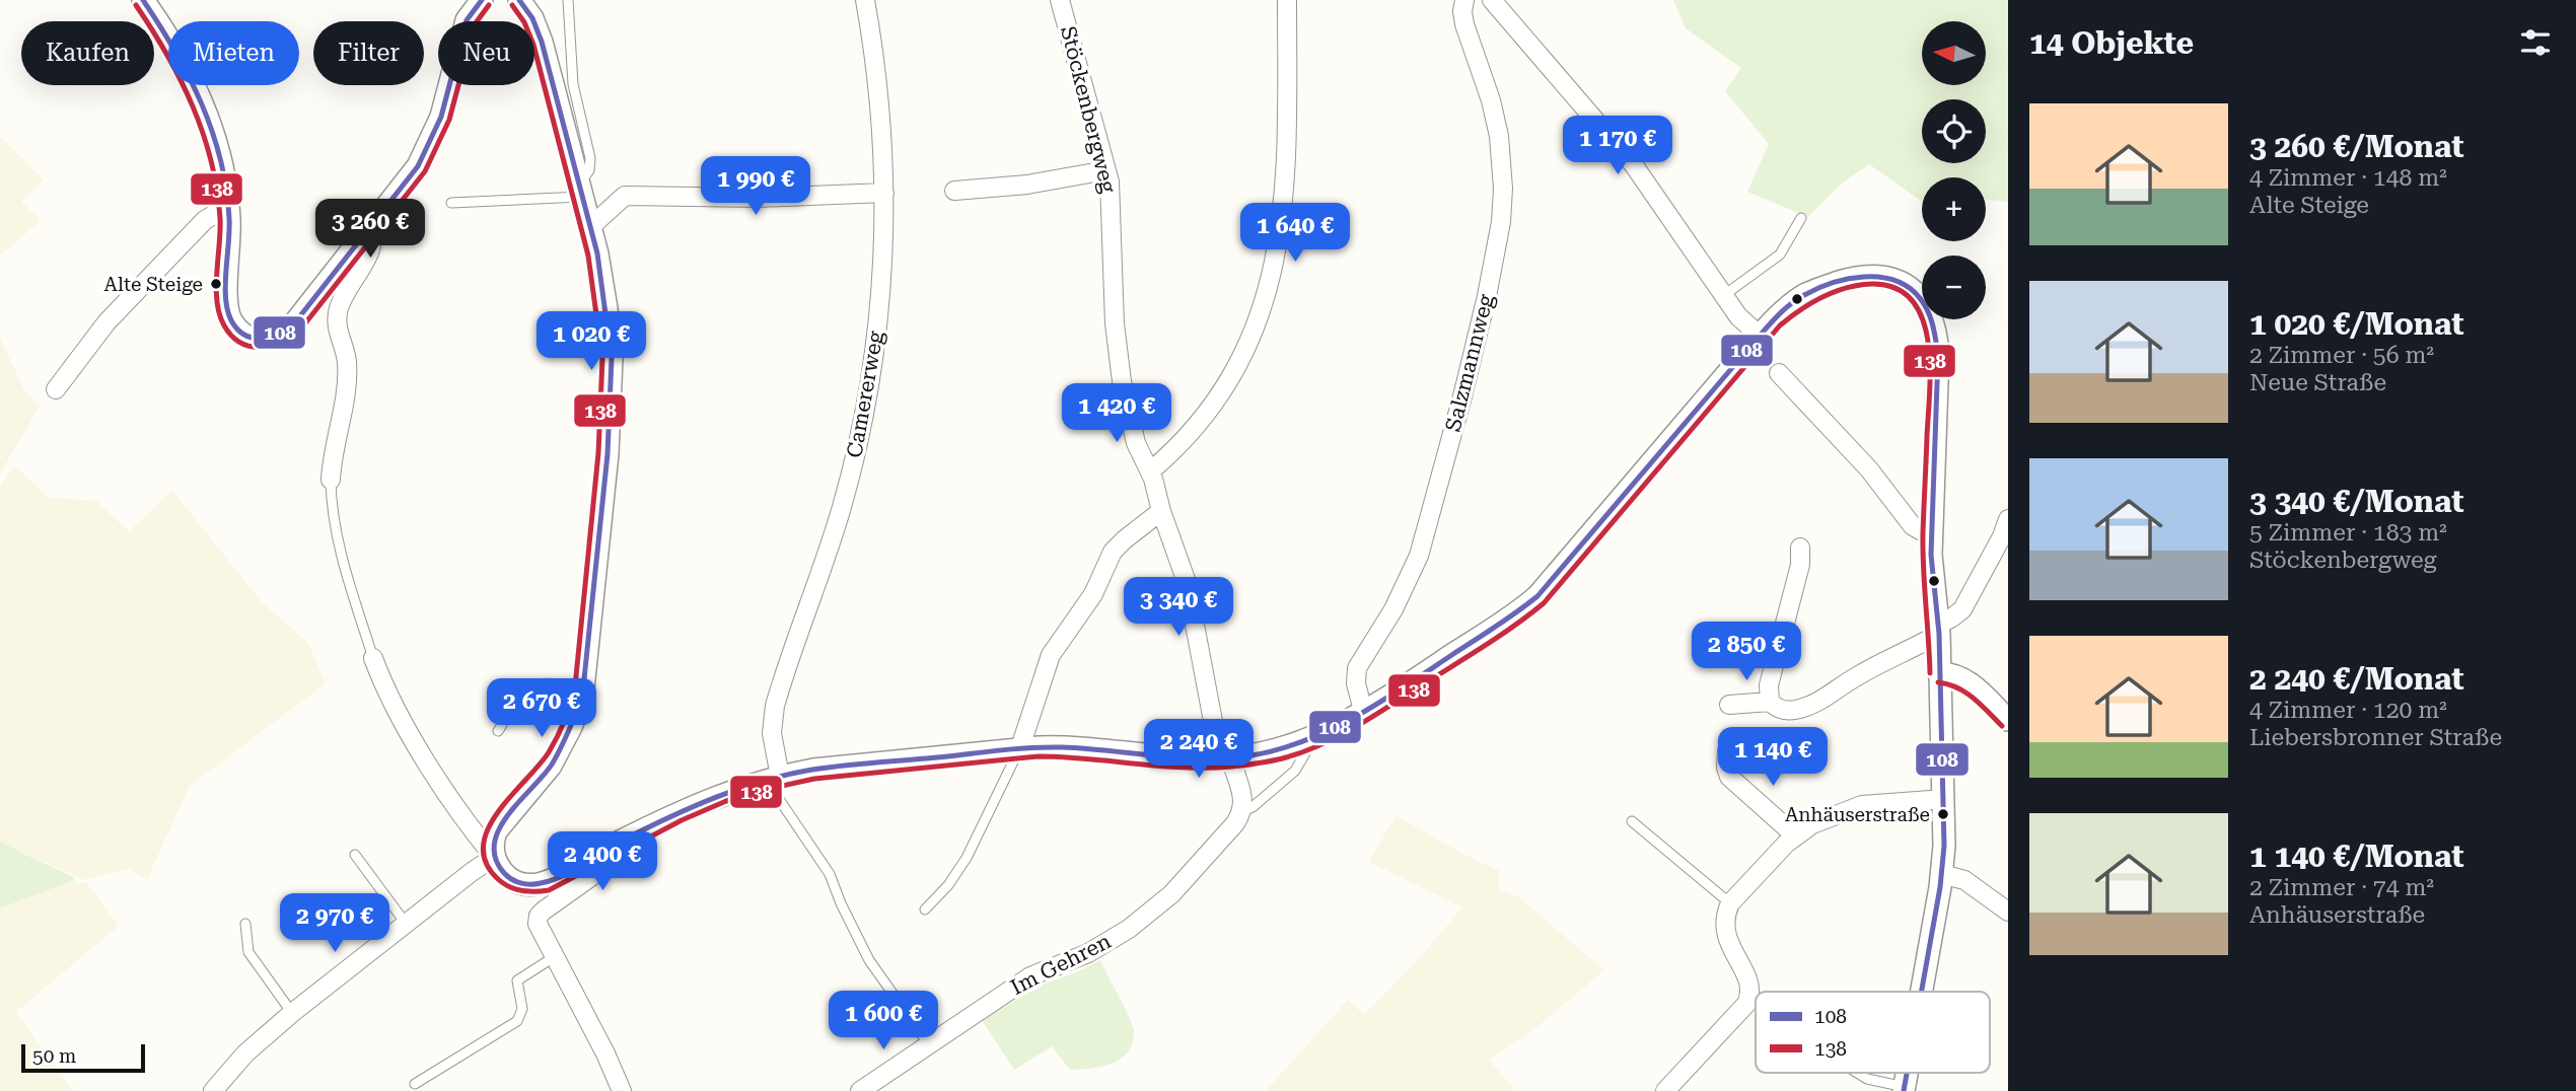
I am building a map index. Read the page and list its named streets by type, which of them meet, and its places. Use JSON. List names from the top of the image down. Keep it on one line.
{"streets":{"street":["Stöckenbergweg","Salzmannweg","Camererweg","Im Gehren"]},"places":["Alte Steige","Anhäuserstraße"],"lines":["transit line 108","transit line 138"],"legend":["108","138"],"scale_bar":"50 m","north":"left","page":{"heading":"14 Objekte","map_buttons":["+","−"],"chip":["Kaufen","Mieten","Filter","Neu"],"list":[{"name":"3 260 €/Monat","note":"4 Zimmer · 148 m² · Alte Steige"},{"name":"1 020 €/Monat","note":"2 Zimmer · 56 m² · Neue Straße"},{"name":"3 340 €/Monat","note":"5 Zimmer · 183 m² · Stöckenbergweg"},{"name":"2 240 €/Monat","note":"4 Zimmer · 120 m² · Liebersbronner Straße"},{"name":"1 140 €/Monat","note":"2 Zimmer · 74 m² · Anhäuserstraße"}],"price":["1 170 €","1 990 €","3 260 €","1 640 €","1 020 €","1 420 €","3 340 €","2 850 €","2 670 €","2 240 €","1 140 €","2 400 €","2 970 €","1 600 €"],"scale":"50 m"}}
